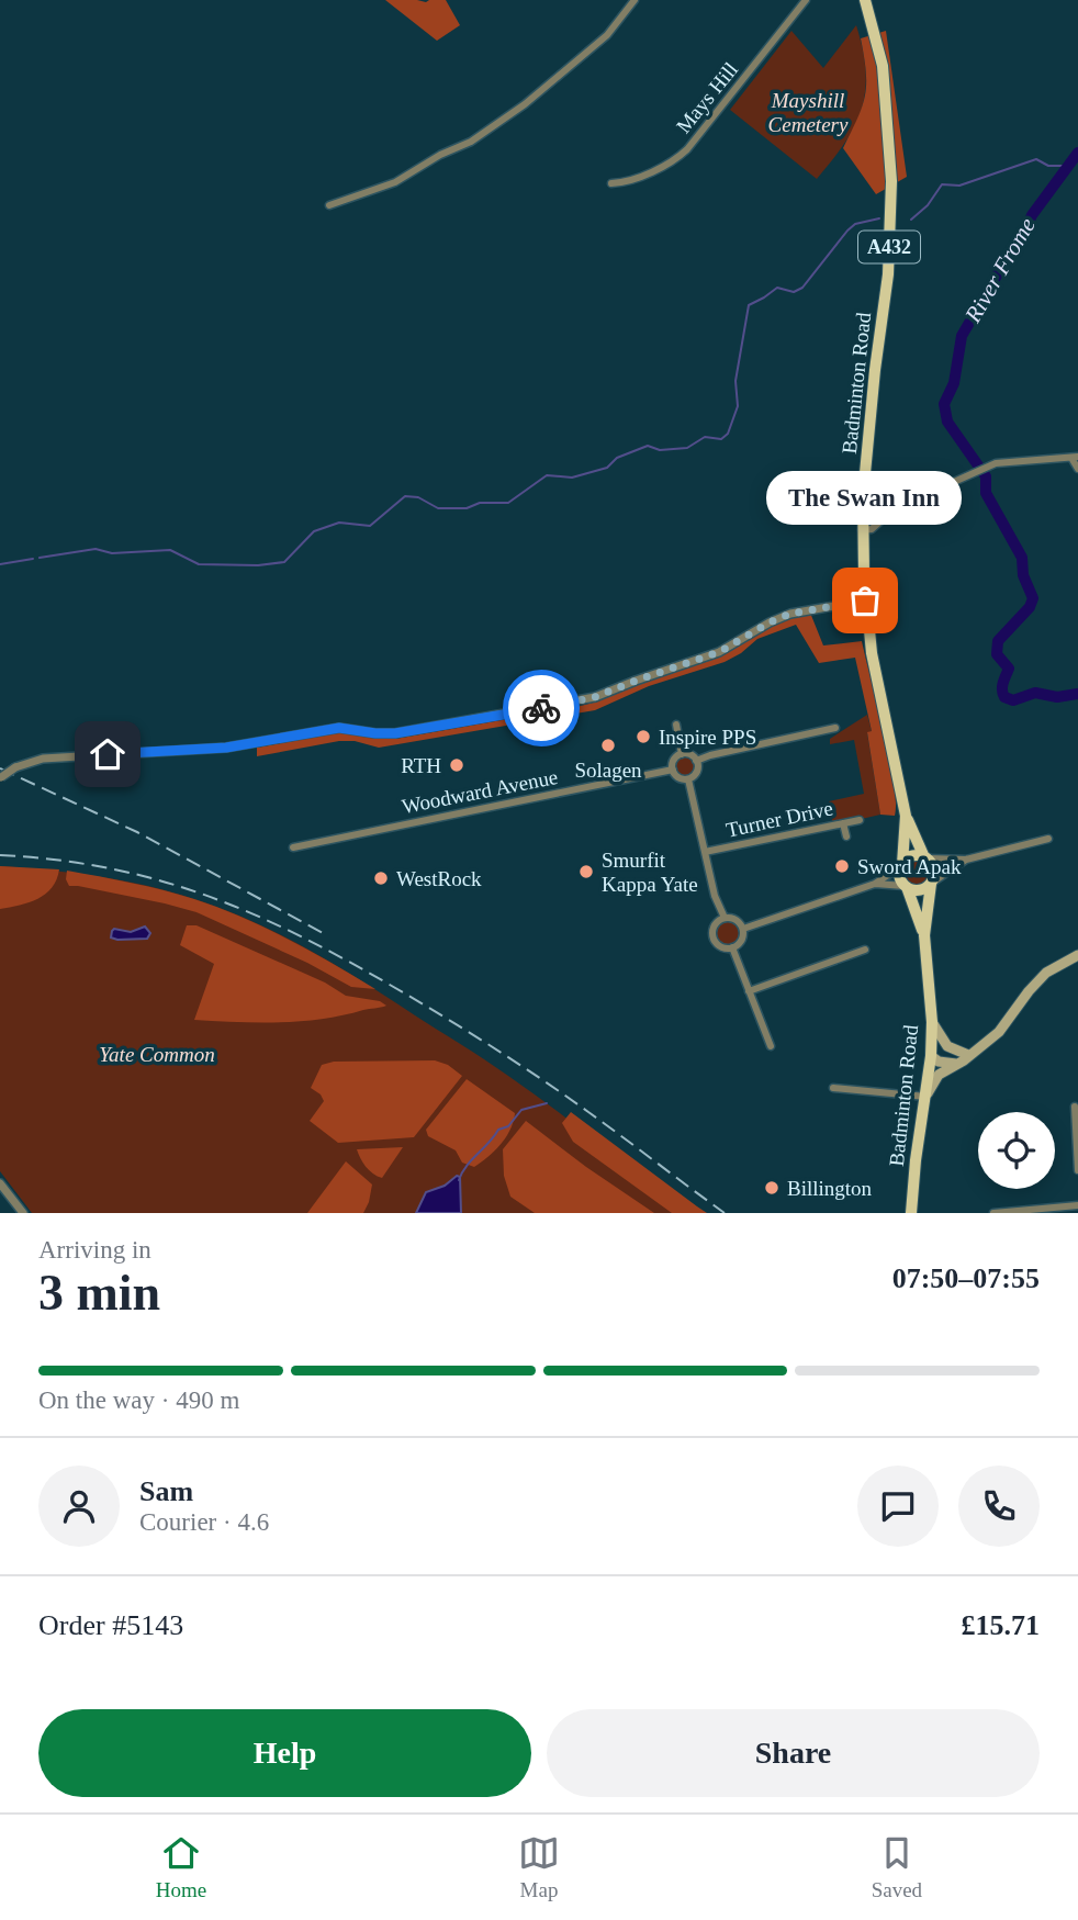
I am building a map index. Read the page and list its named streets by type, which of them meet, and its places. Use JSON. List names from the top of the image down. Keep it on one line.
{"streets":{"main road":["A432","Badminton Road"],"street":["Mays Hill","Woodward Avenue","Turner Drive"]},"water":["River Frome"],"parks":["Mayshill Cemetery","Yate Common"],"places":["The Swan Inn","Inspire PPS","Solagen","RTH","Sword Apak","Smurfit Kappa Yate","WestRock","Billington"],"page":{"bubble":"The Swan Inn","heading":["3 min","Arriving in","07:50–07:55"],"panel":["Sam","Courier · 4.6","Order #5143","£15.71"],"bar":"On the way · 490 m","buttons":["Help","Share"],"tabs":["Home","Map","Saved"]}}
